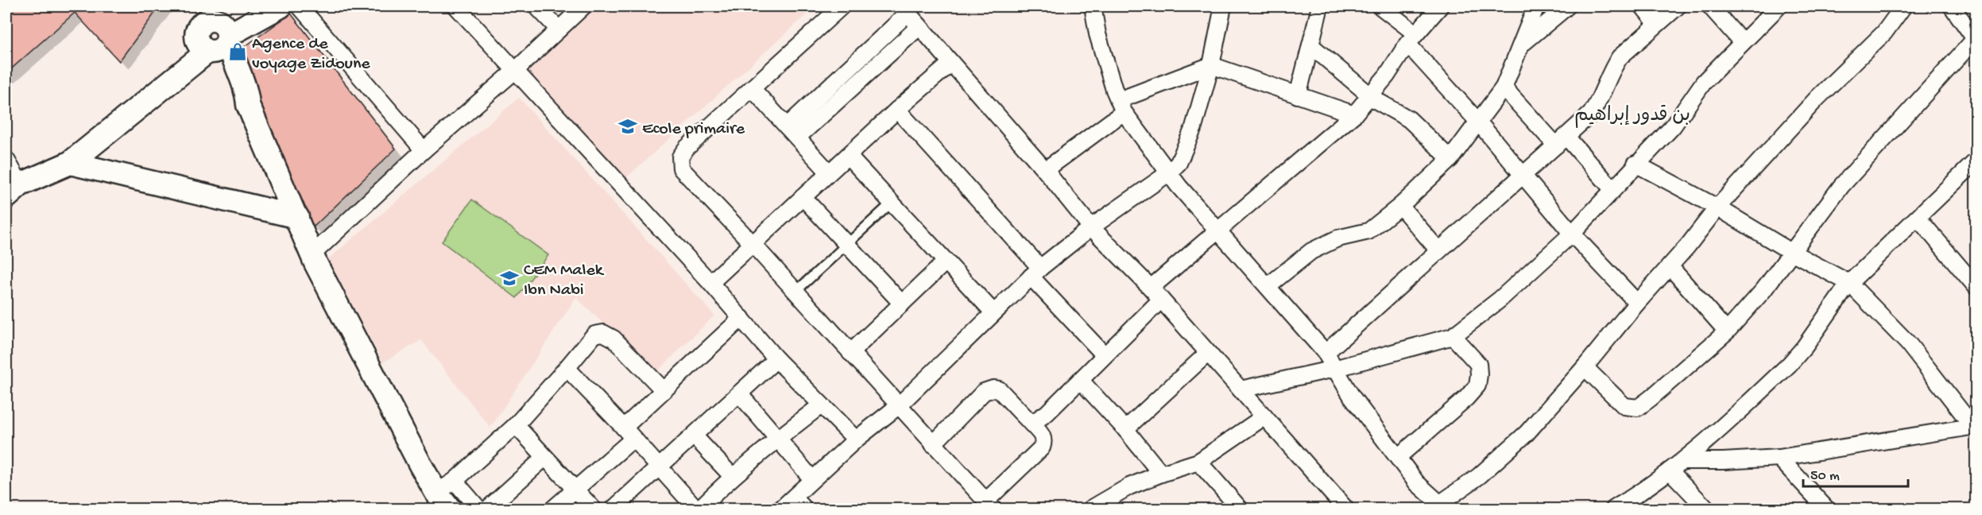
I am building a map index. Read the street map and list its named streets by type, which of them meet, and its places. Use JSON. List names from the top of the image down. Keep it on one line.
{"districts":["بن قدور إبراهيم"],"places":{"shop":["Agence de voyage Zidoune"],"school or university":["Ecole primaire","CEM Malek Ibn Nabi"]},"scale_bar":"50 m"}
